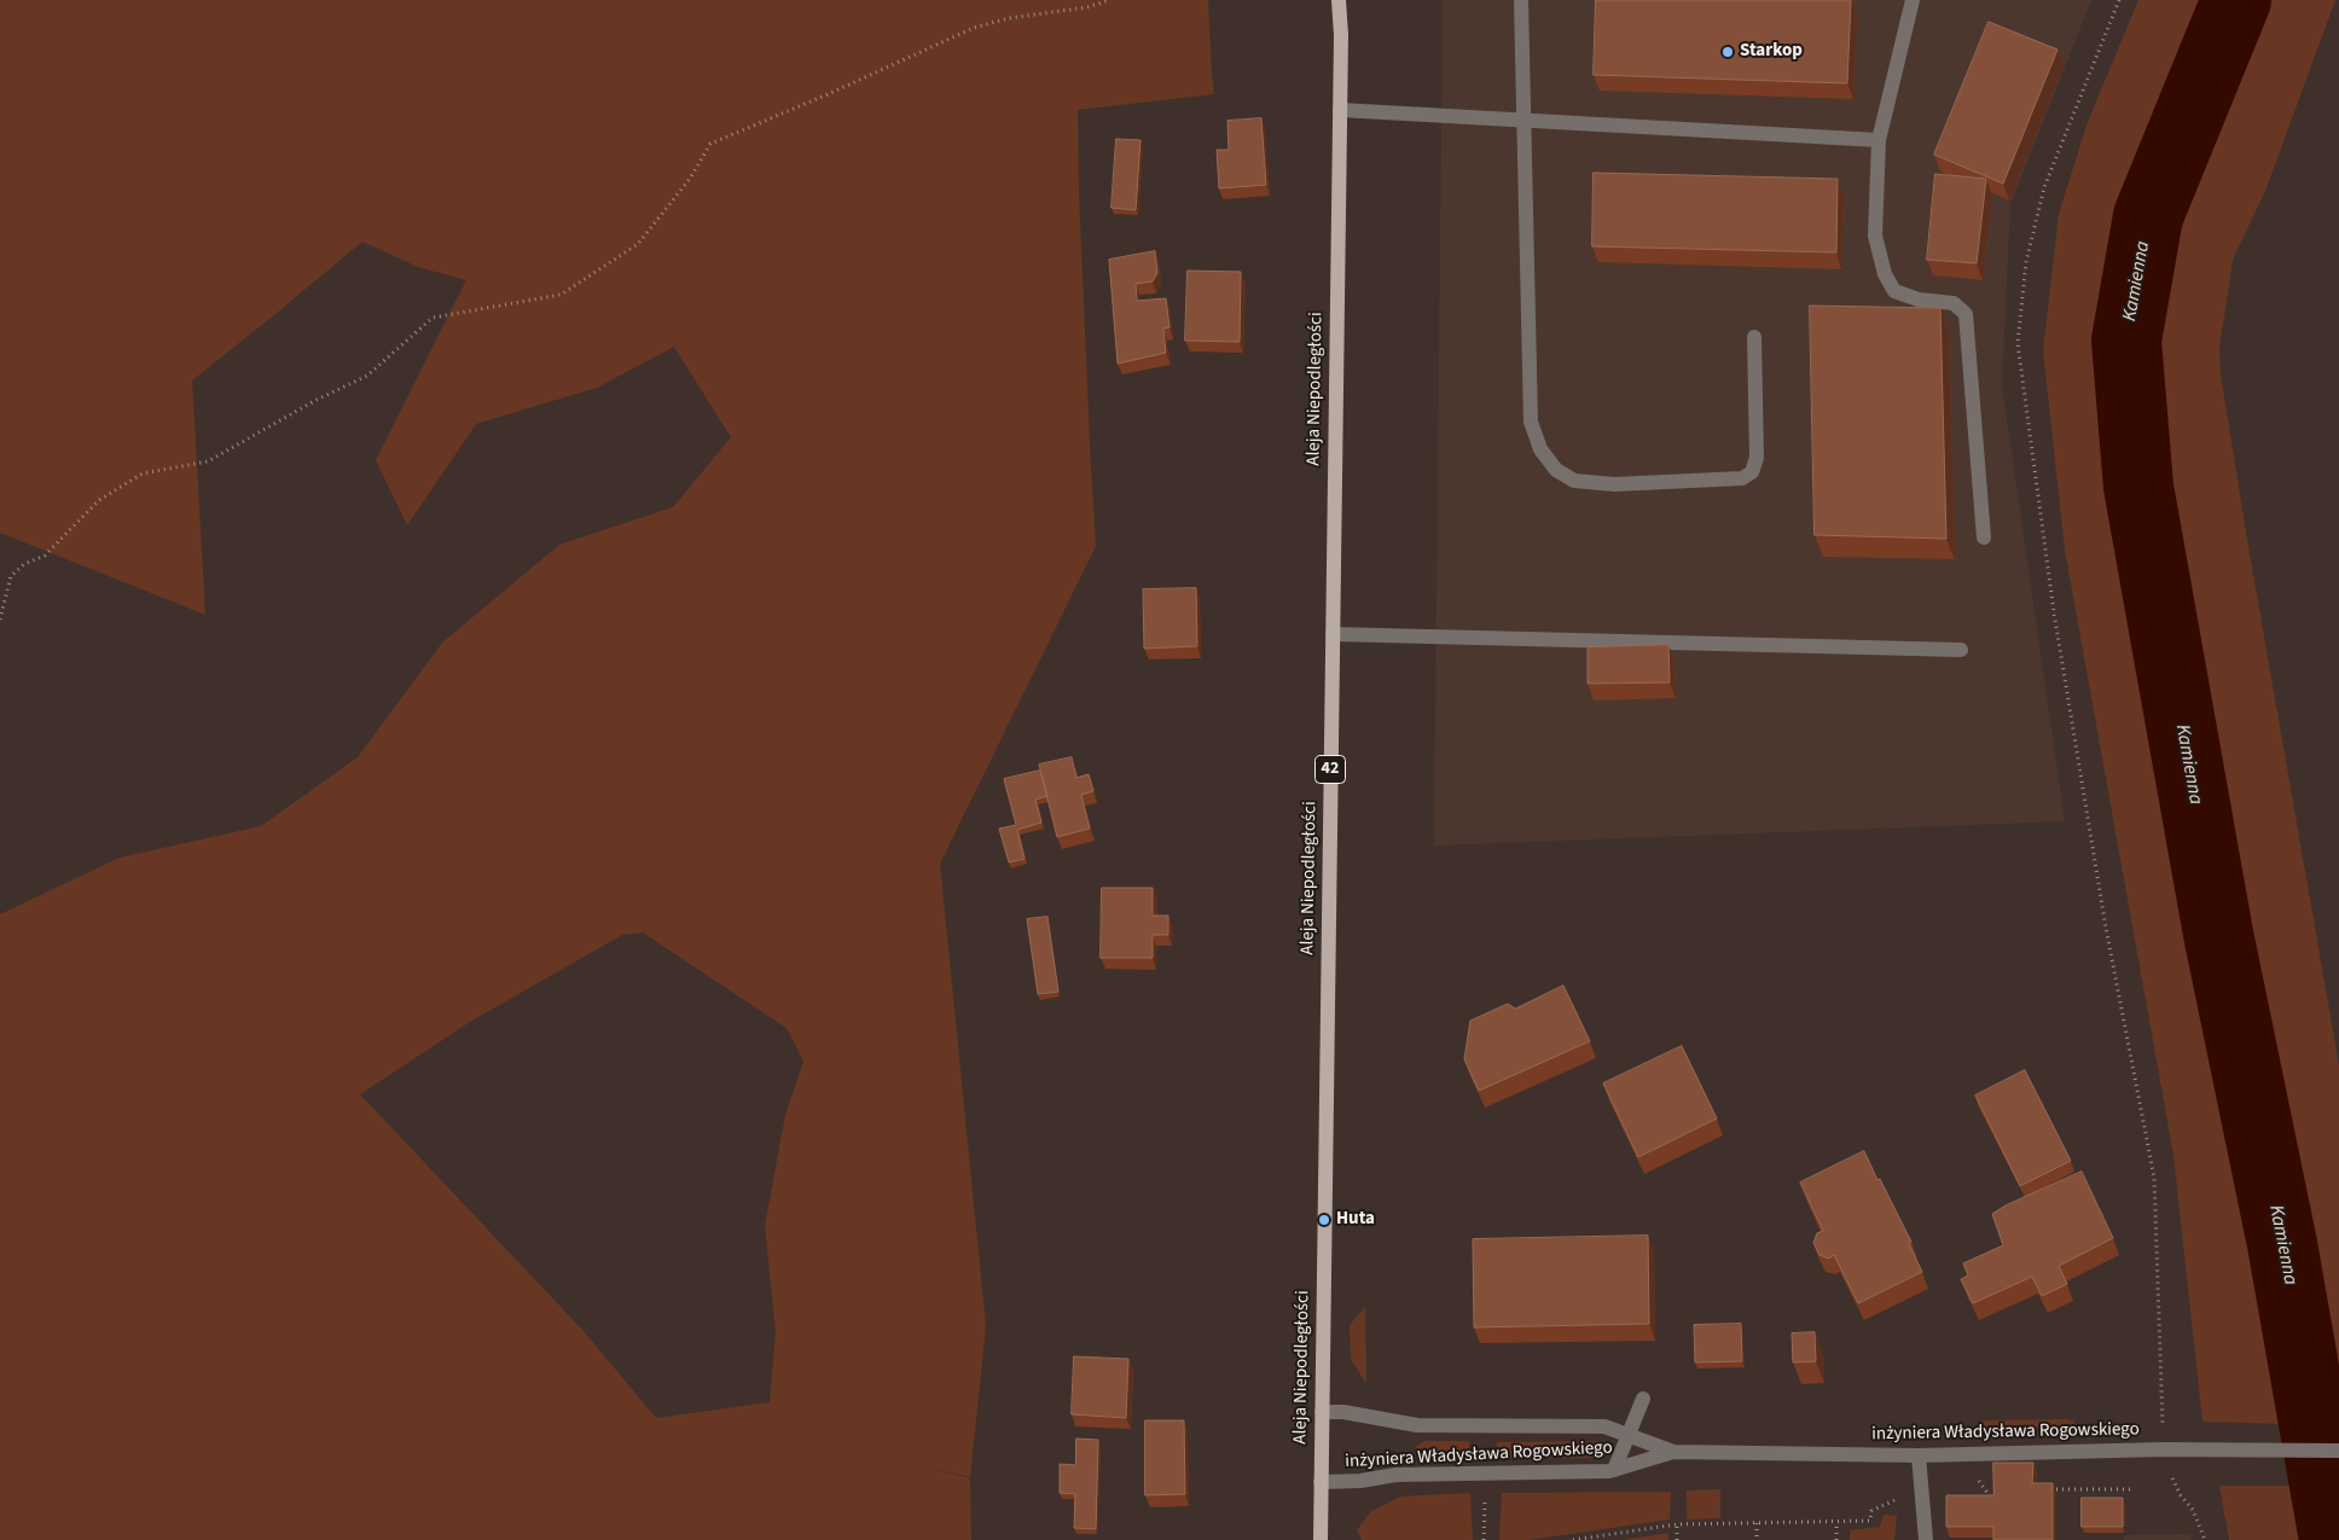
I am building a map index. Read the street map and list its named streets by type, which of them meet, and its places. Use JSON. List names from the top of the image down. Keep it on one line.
{"streets":{"main road":["Aleja Niepodległości","42"],"street":["inżyniera Władysława Rogowskiego"]},"crossings":[["Aleja Niepodległości","inżyniera Władysława Rogowskiego"]],"water":["Kamienna"],"places":["Starkop","Huta"]}
